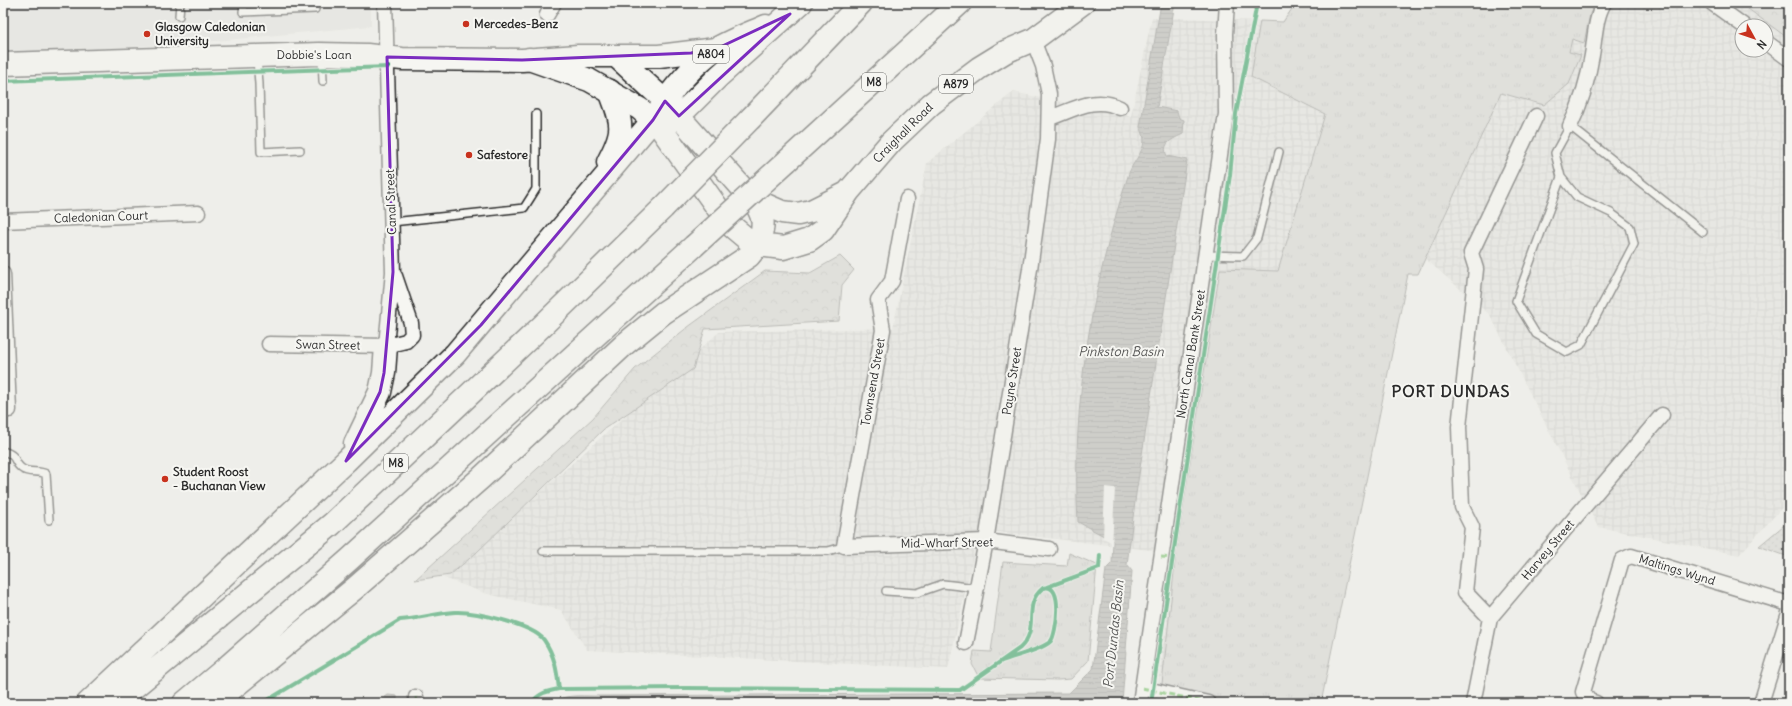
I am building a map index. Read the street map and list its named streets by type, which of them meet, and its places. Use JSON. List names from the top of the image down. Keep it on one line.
{"streets":{"main road":["A804","Dobbie's Loan","M8","A879","Craighall Road"],"street":["Canal Street","Caledonian Court","Swan Street","North Canal Bank Street","Payne Street","Townsend Street","Mid-Wharf Street","Harvey Street","Maltings Wynd"]},"crossings":[["Dobbie's Loan","A879"],["Dobbie's Loan","Craighall Road"],["Dobbie's Loan","Canal Street"],["A879","Craighall Road"],["Craighall Road","Payne Street"],["Canal Street","Swan Street"],["Payne Street","Mid-Wharf Street"],["Townsend Street","Mid-Wharf Street"]],"districts":["PORT DUNDAS"],"water":["Pinkston Basin","Port Dundas Basin"],"places":["Mercedes-Benz","Glasgow Caledonian University","Safestore","Student Roost - Buchanan View"],"north":"bottom right"}
